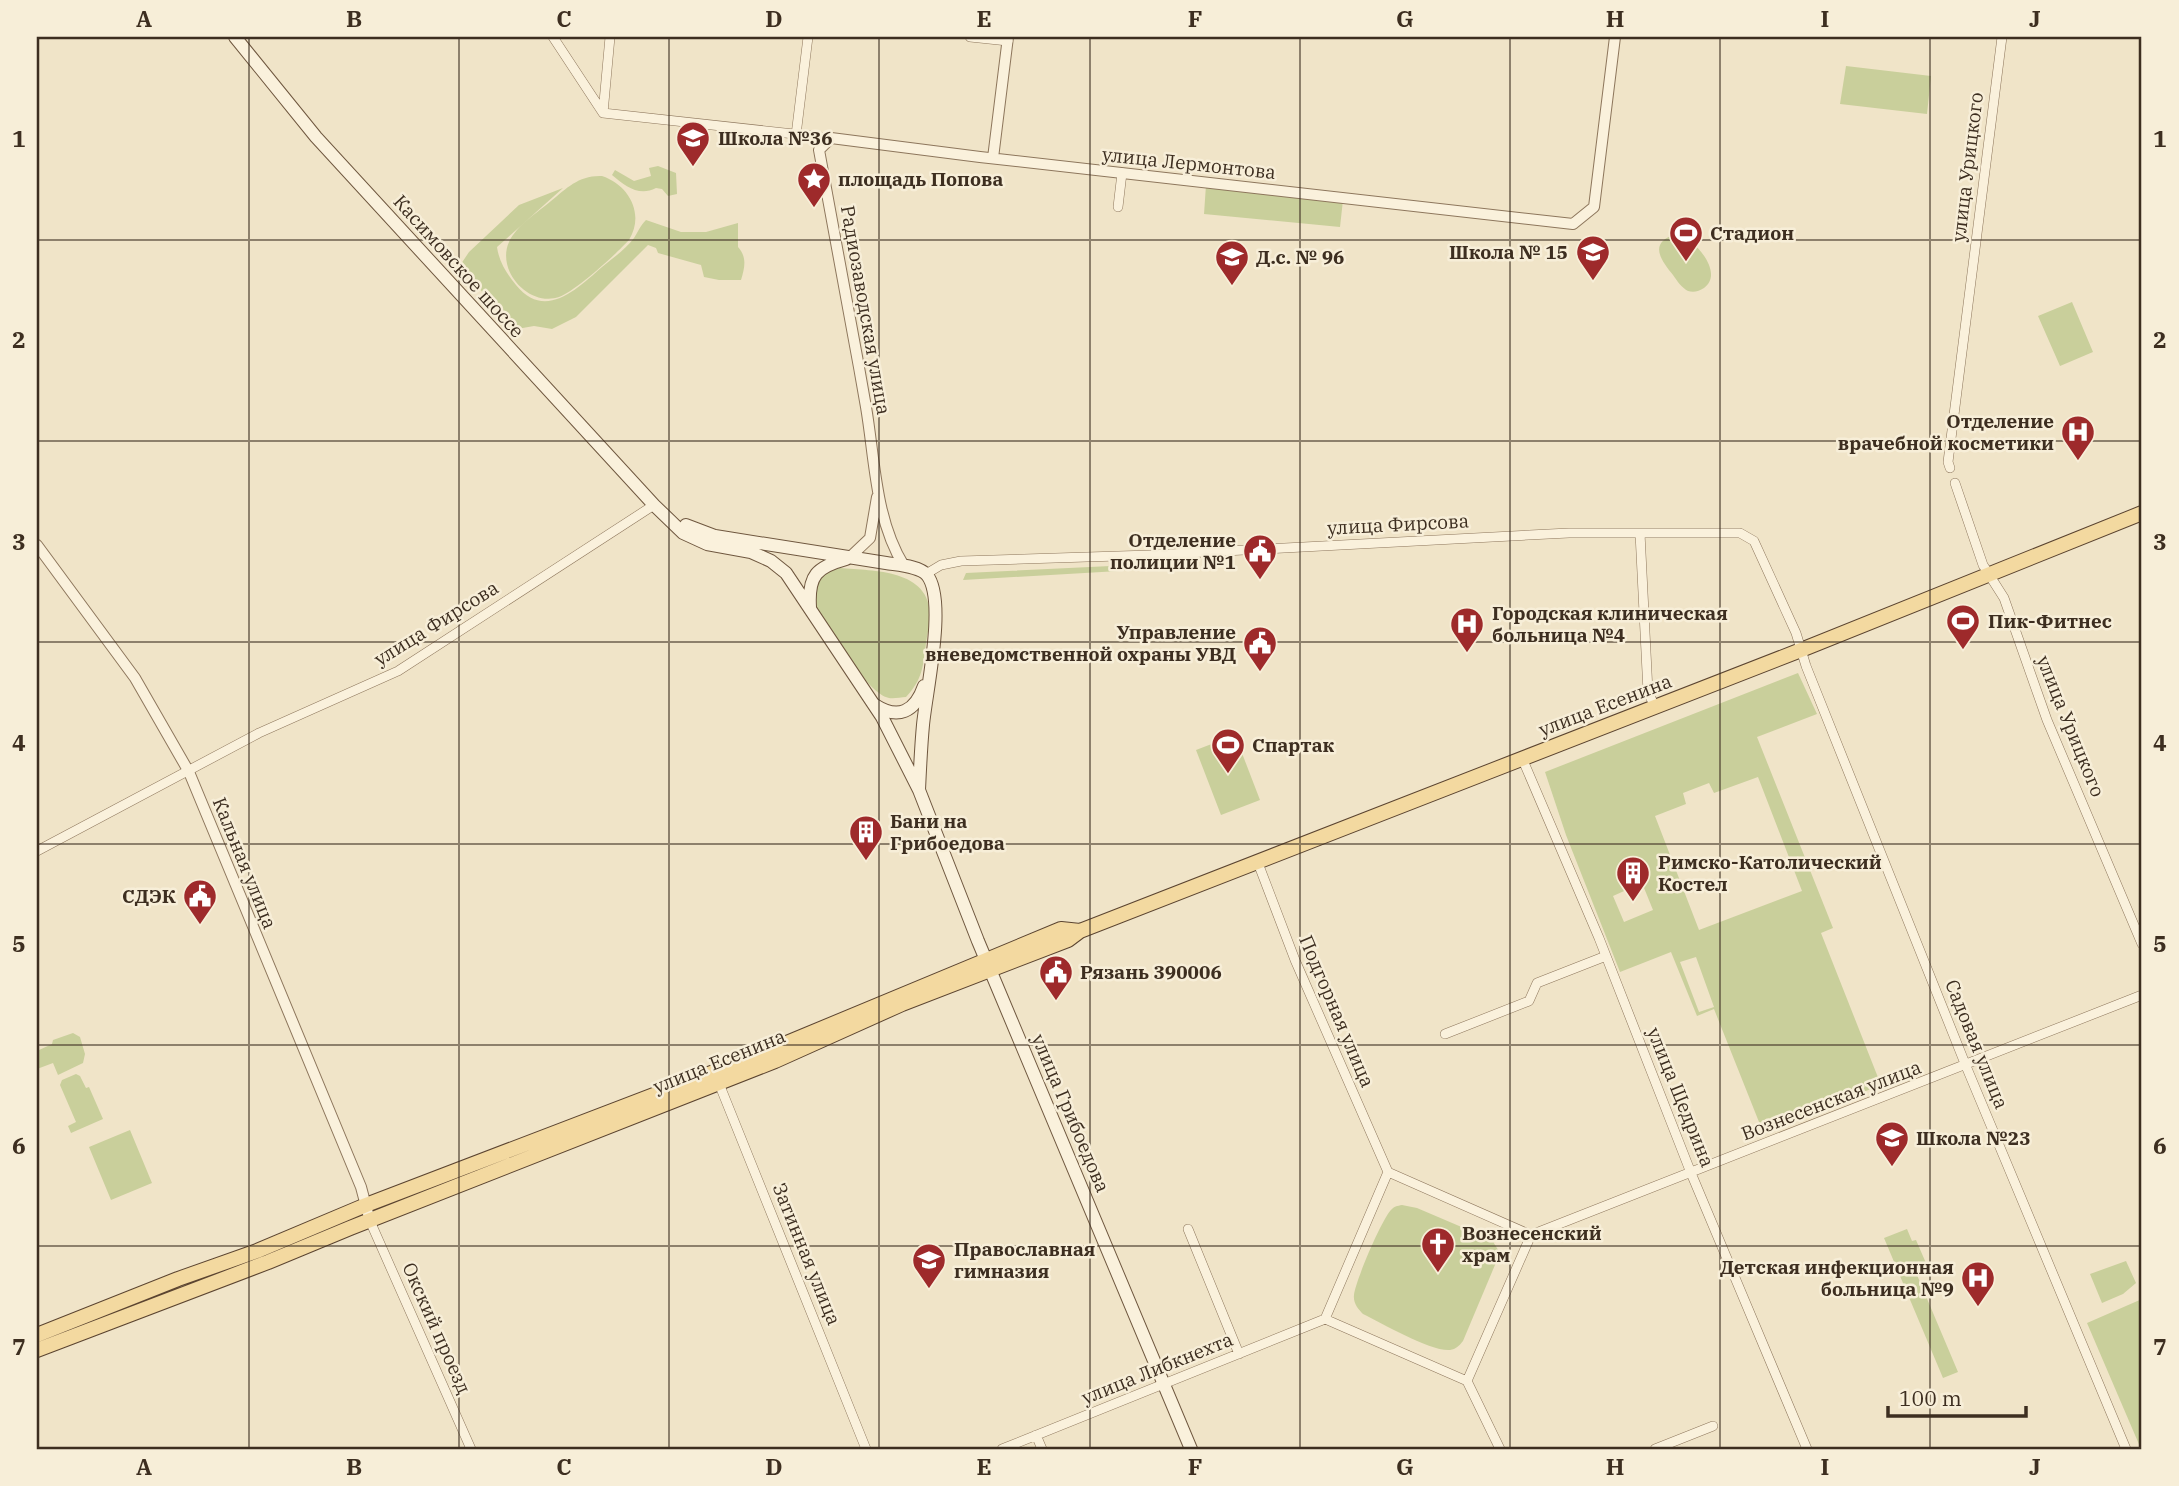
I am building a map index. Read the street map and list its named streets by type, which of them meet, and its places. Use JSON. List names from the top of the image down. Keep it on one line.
{"streets":{"main road":["Касимовское шоссе","улица Есенина","улица Грибоедова"],"street":["улица Лермонтова","улица Урицкого","Радиозаводская улица","улица Фирсова","Кальная улица","Подгорная улица","Садовая улица","улица Щедрина","Вознесенская улица","Затинная улица","Окский проезд","улица Либкнехта"]},"crossings":[["улица Лермонтова","Радиозаводская улица"],["улица Урицкого","улица Есенина"],["Касимовское шоссе","улица Фирсова"],["Касимовское шоссе","улица Грибоедова"],["улица Фирсова","улица Есенина"],["улица Фирсова","Кальная улица"],["улица Фирсова","Садовая улица"],["улица Есенина","Кальная улица"],["улица Есенина","Подгорная улица"],["улица Есенина","Садовая улица"],["улица Есенина","улица Щедрина"],["улица Есенина","улица Грибоедова"],["улица Есенина","Затинная улица"],["улица Есенина","Окский проезд"],["Кальная улица","Окский проезд"],["Садовая улица","Вознесенская улица"],["улица Щедрина","Вознесенская улица"],["улица Грибоедова","улица Либкнехта"]],"places":{"school or university":["Школа №36","Школа № 15","Д.с. № 96","Школа №23","Православная гимназия"],"place":["площадь Попова"],"sports":["Стадион","Пик-Фитнес","Спартак"],"hospital":["Отделение врачебной косметики","Городская клиническая больница №4","Детская инфекционная больница №9"],"public building":["Отделение полиции №1","Управление вневедомственной охраны УВД","СДЭК","Рязань 390006"],"building":["Бани на Грибоедова","Римско-Католический Костел"],"church":["Вознесенский храм"]},"scale_bar":"100 m","grid":{"columns":["A","B","C","D","E","F","G","H","I","J"],"rows":["1","2","3","4","5","6","7"]}}
